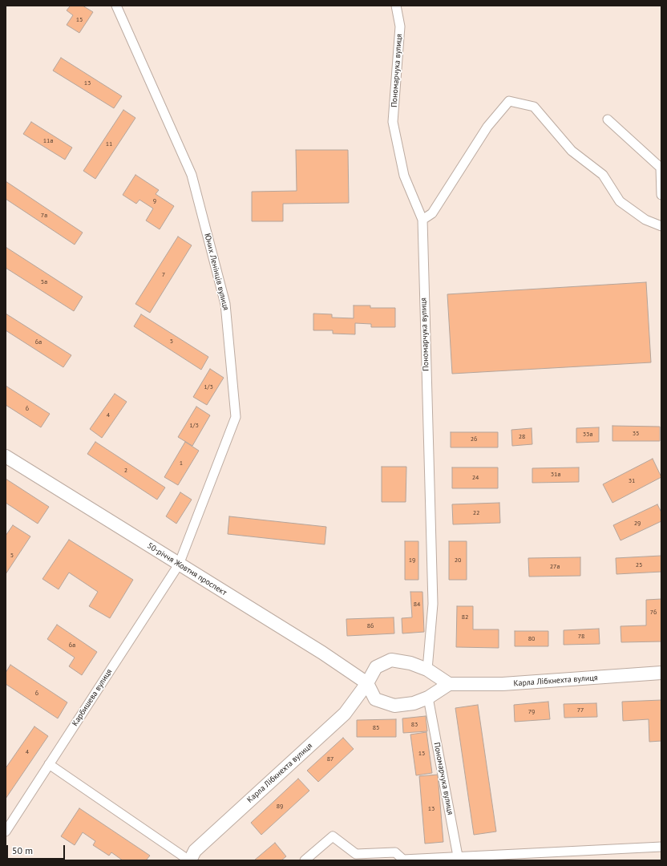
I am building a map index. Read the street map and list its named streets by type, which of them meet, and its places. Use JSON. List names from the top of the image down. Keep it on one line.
{"streets":{"street":["Пономарчука вулиця","Юних Ленінців вулиця","50-річчя Жовтня проспект","Карла Лібкнехта вулиця","Карбишева вулиця"]},"crossings":[["Пономарчука вулиця","Карла Лібкнехта вулиця"],["Юних Ленінців вулиця","50-річчя Жовтня проспект"],["Юних Ленінців вулиця","Карбишева вулиця"],["50-річчя Жовтня проспект","Карла Лібкнехта вулиця"],["50-річчя Жовтня проспект","Карбишева вулиця"]],"house_numbers":["15","13","11а","11","9","7а","7","5а","5","6а","1/3","6","4","1/3","35","33а","28","26","1","2","31а","24","31","22","29","5","19","20","25","27а","84","76","82","86","78","80","6а","6","77","79","83","85","4","15","87","89","13"],"scale_bar":"50 m"}
